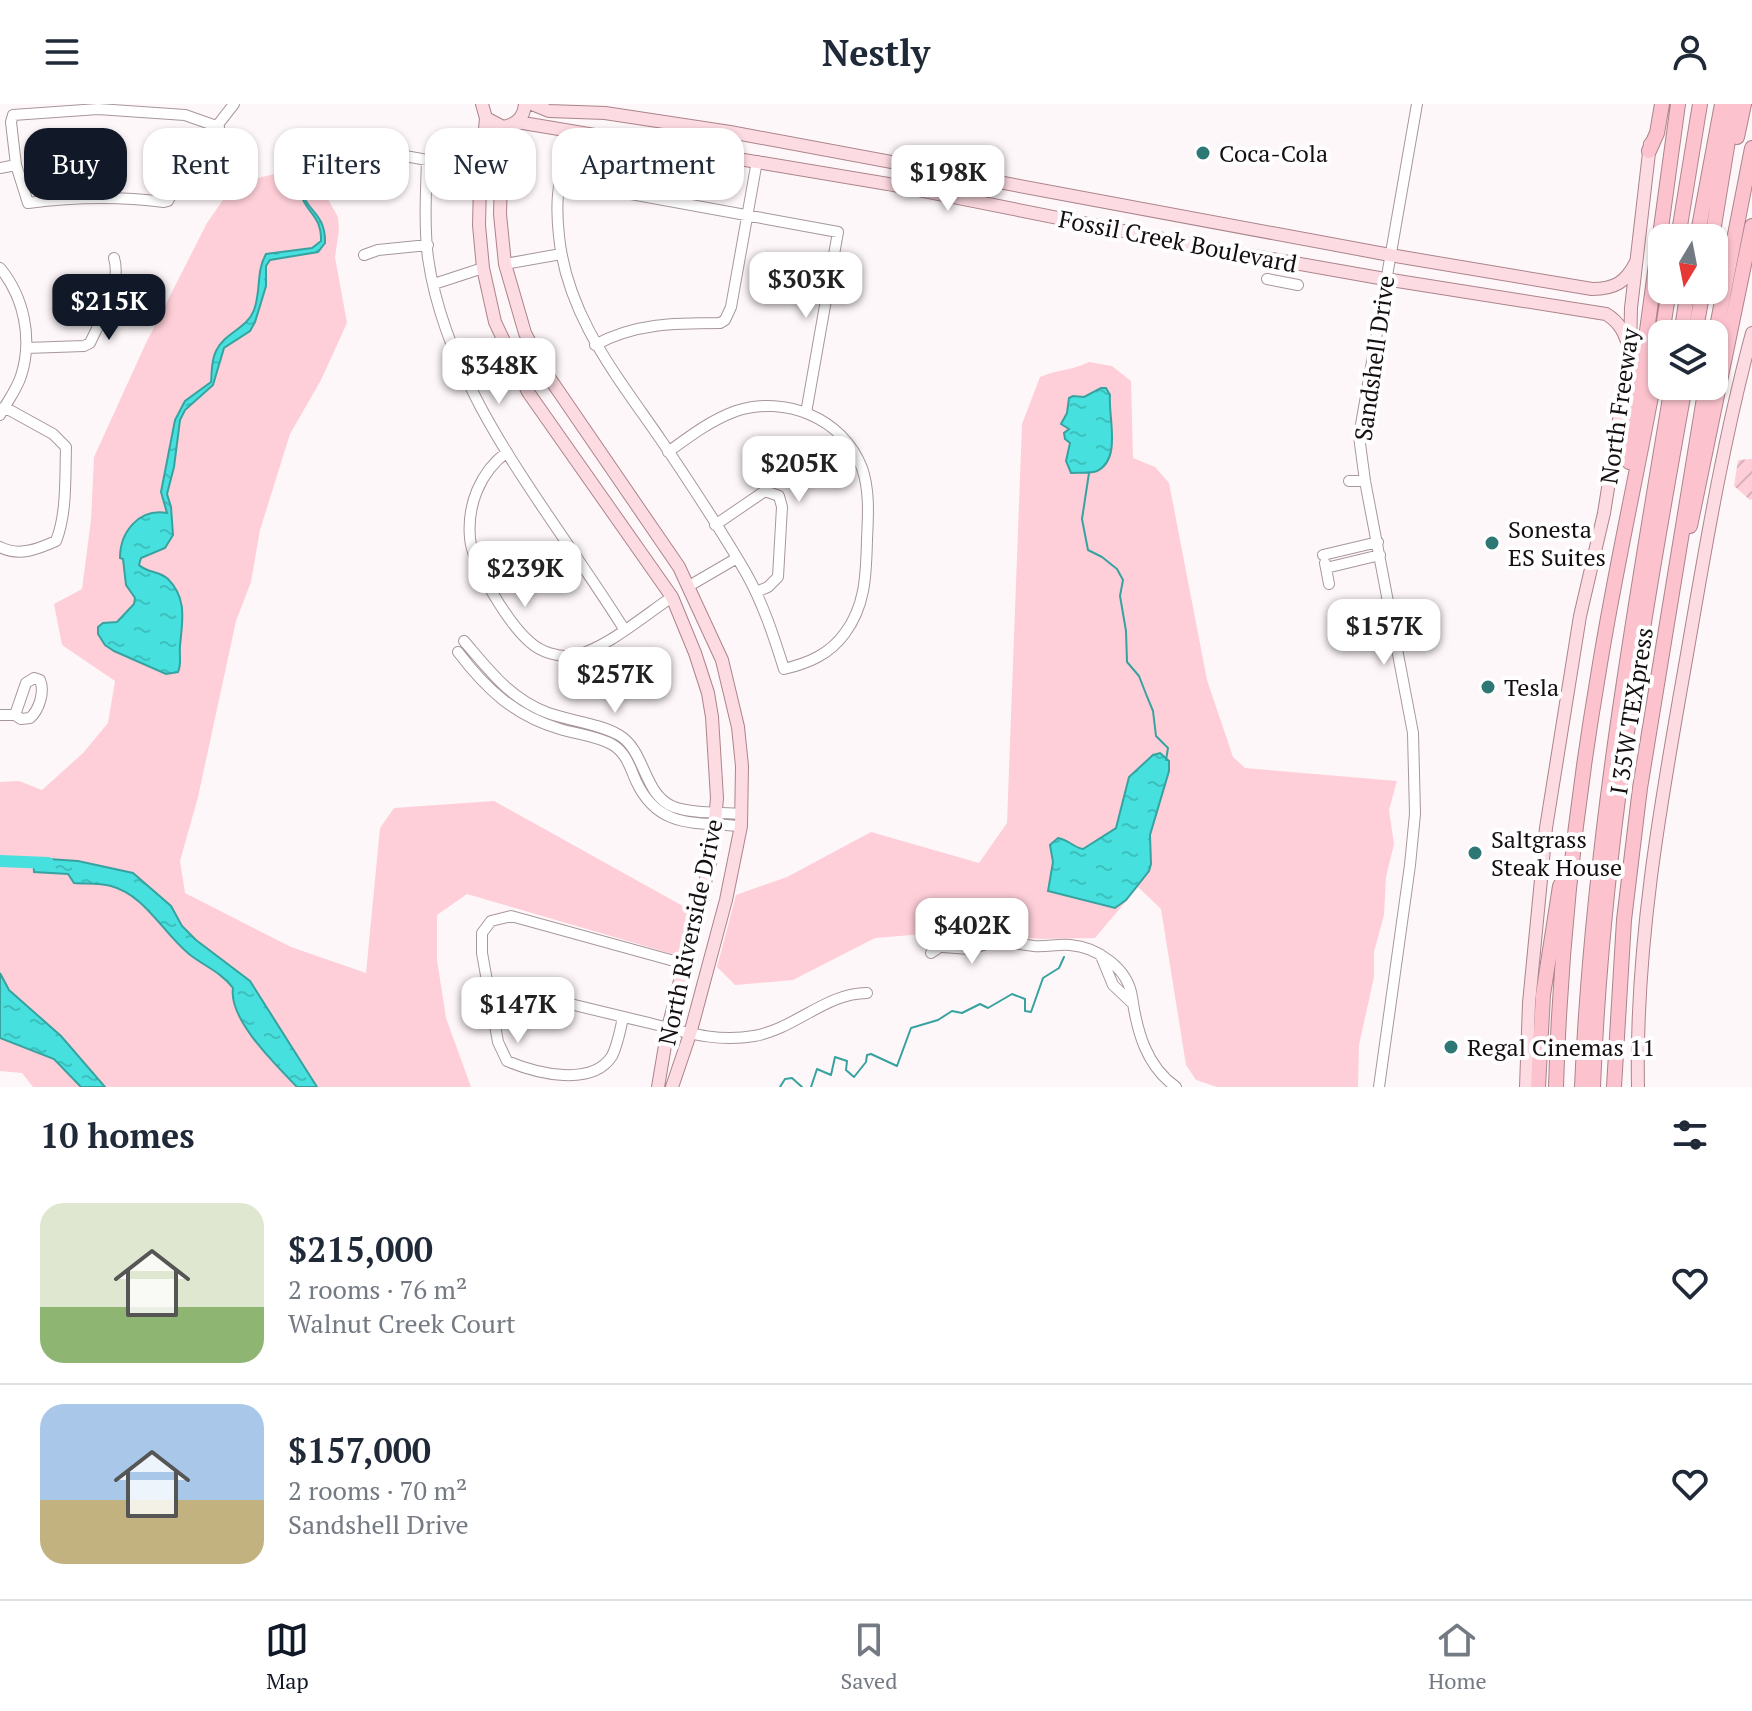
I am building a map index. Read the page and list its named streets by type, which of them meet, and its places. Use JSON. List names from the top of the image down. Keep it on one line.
{"streets":{"highway":["North Freeway","I 35W TEXpress"],"main road":["Fossil Creek Boulevard","North Riverside Drive"],"street":["Sandshell Drive"]},"crossings":[["Fossil Creek Boulevard","Sandshell Drive"],["Fossil Creek Boulevard","North Freeway"],["Fossil Creek Boulevard","North Riverside Drive"]],"places":["Coca-Cola","Sonesta ES Suites","Tesla","Saltgrass Steak House","Regal Cinemas 11"],"north":"bottom","page":{"header":"Nestly","chip":["Buy","Rent","Filters","New","Apartment"],"price":["$198K","$303K","$215K","$348K","$205K","$239K","$157K","$257K","$402K","$147K"],"heading":"10 homes","list":[{"name":"$215,000","note":"2 rooms · 76 m² · Walnut Creek Court"},{"name":"$157,000","note":"2 rooms · 70 m² · Sandshell Drive"}],"tabs":["Map","Saved","Home"]}}
